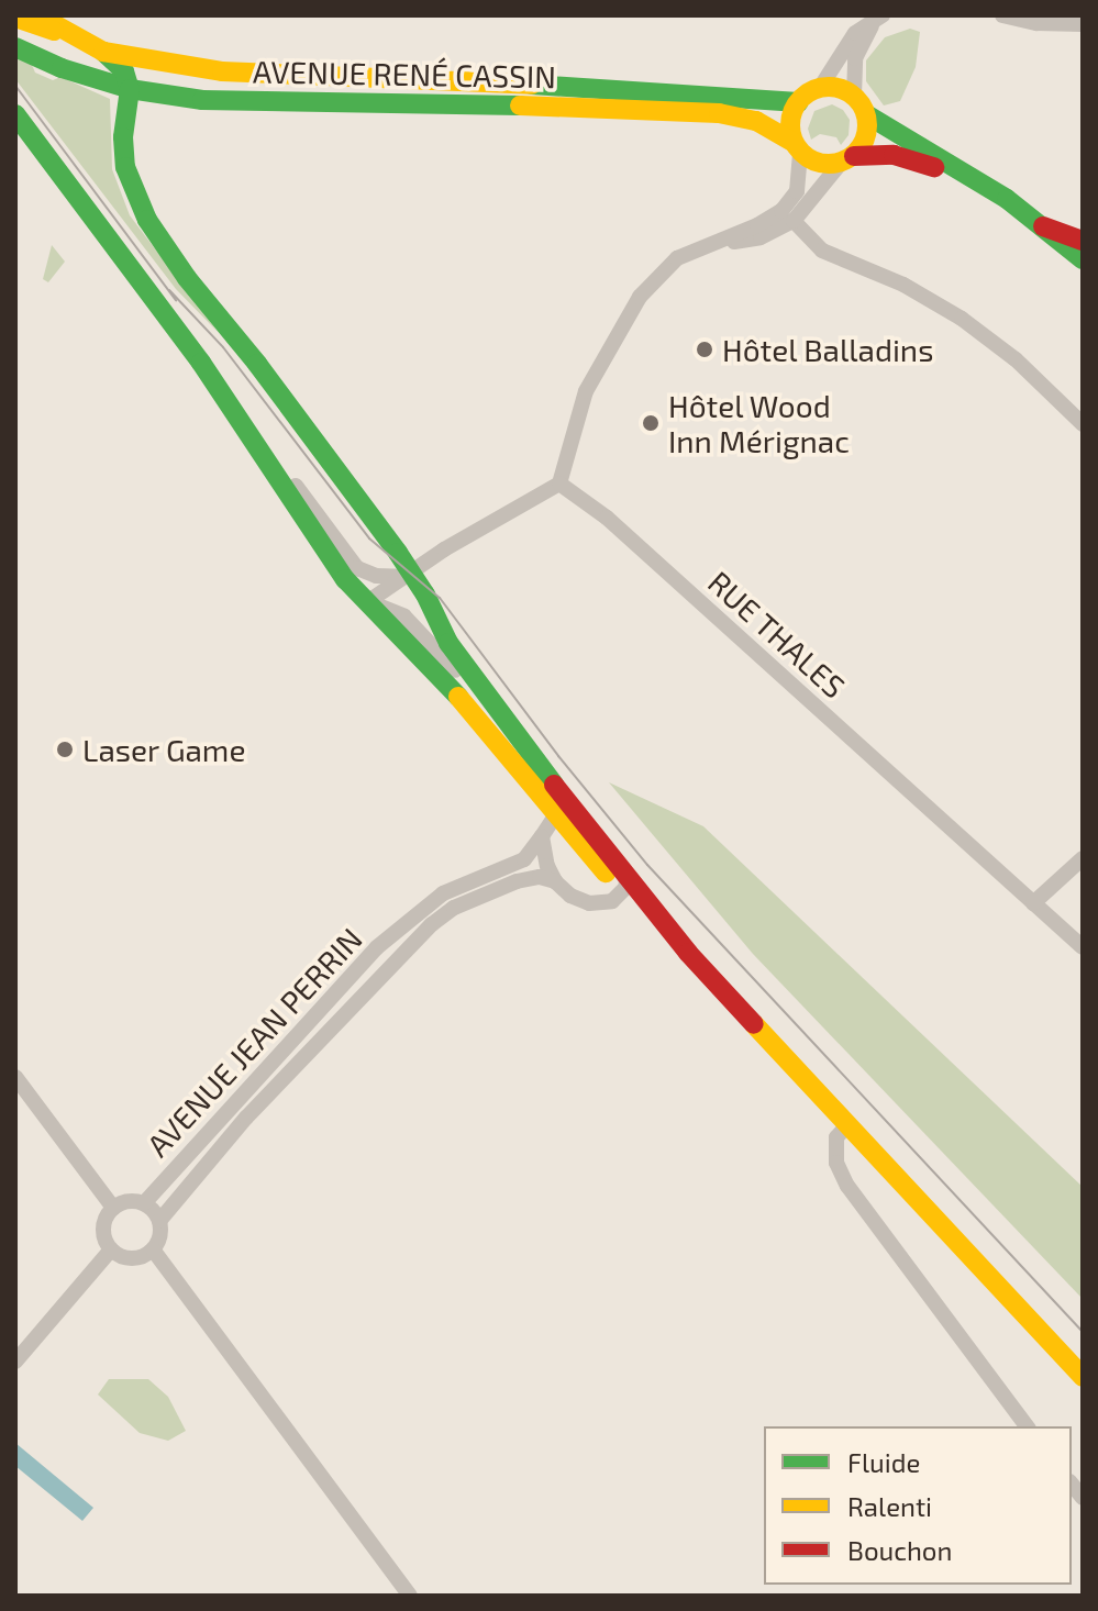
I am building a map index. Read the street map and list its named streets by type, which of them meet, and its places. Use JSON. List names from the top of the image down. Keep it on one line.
{"streets":{"main road":["AVENUE RENÉ CASSIN"],"street":["RUE THALES","AVENUE JEAN PERRIN"]},"places":["Hôtel Balladins","Hôtel Wood Inn Mérignac","Laser Game"],"legend":["Fluide","Ralenti","Bouchon"]}
